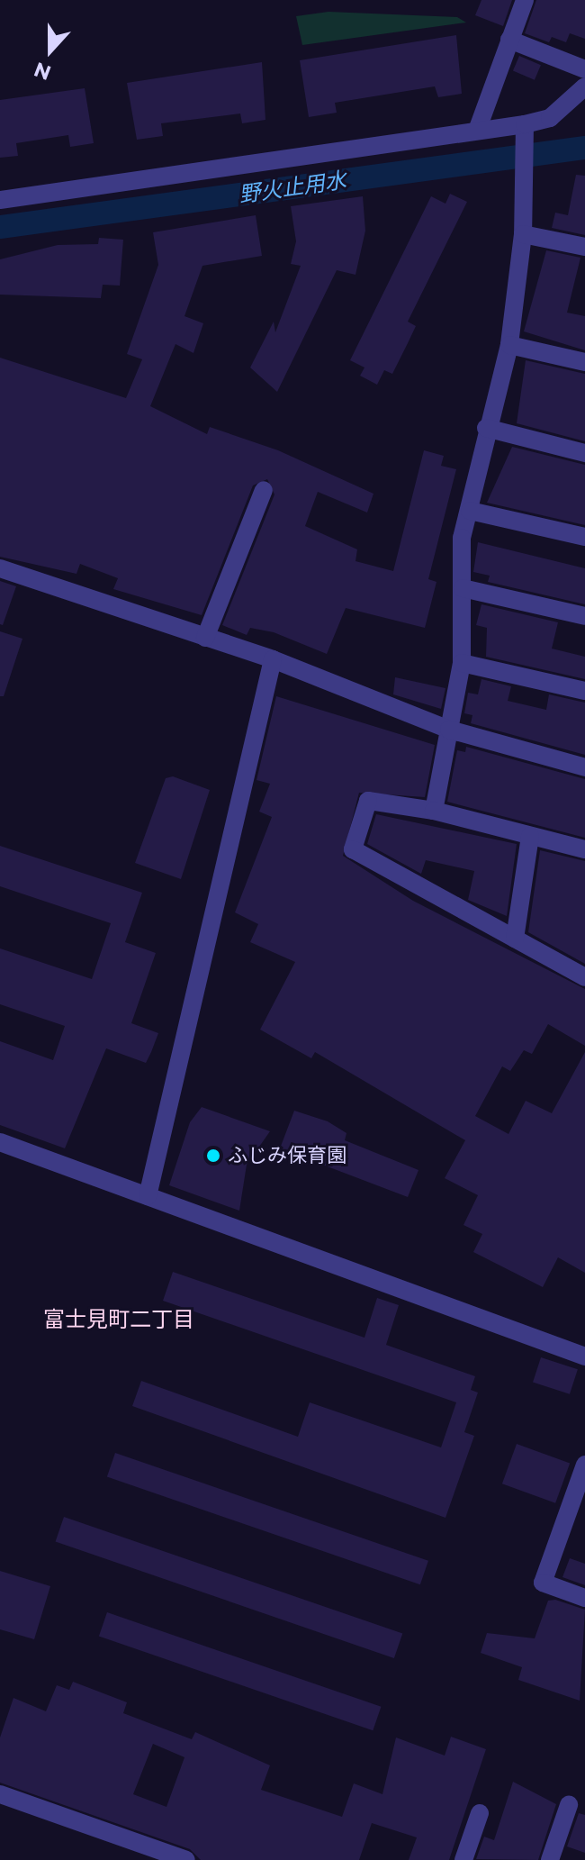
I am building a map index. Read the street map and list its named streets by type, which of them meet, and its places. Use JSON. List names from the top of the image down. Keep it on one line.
{"districts":["富士見町二丁目"],"water":["野火止用水"],"places":["ふじみ保育園"],"north":"bottom"}
